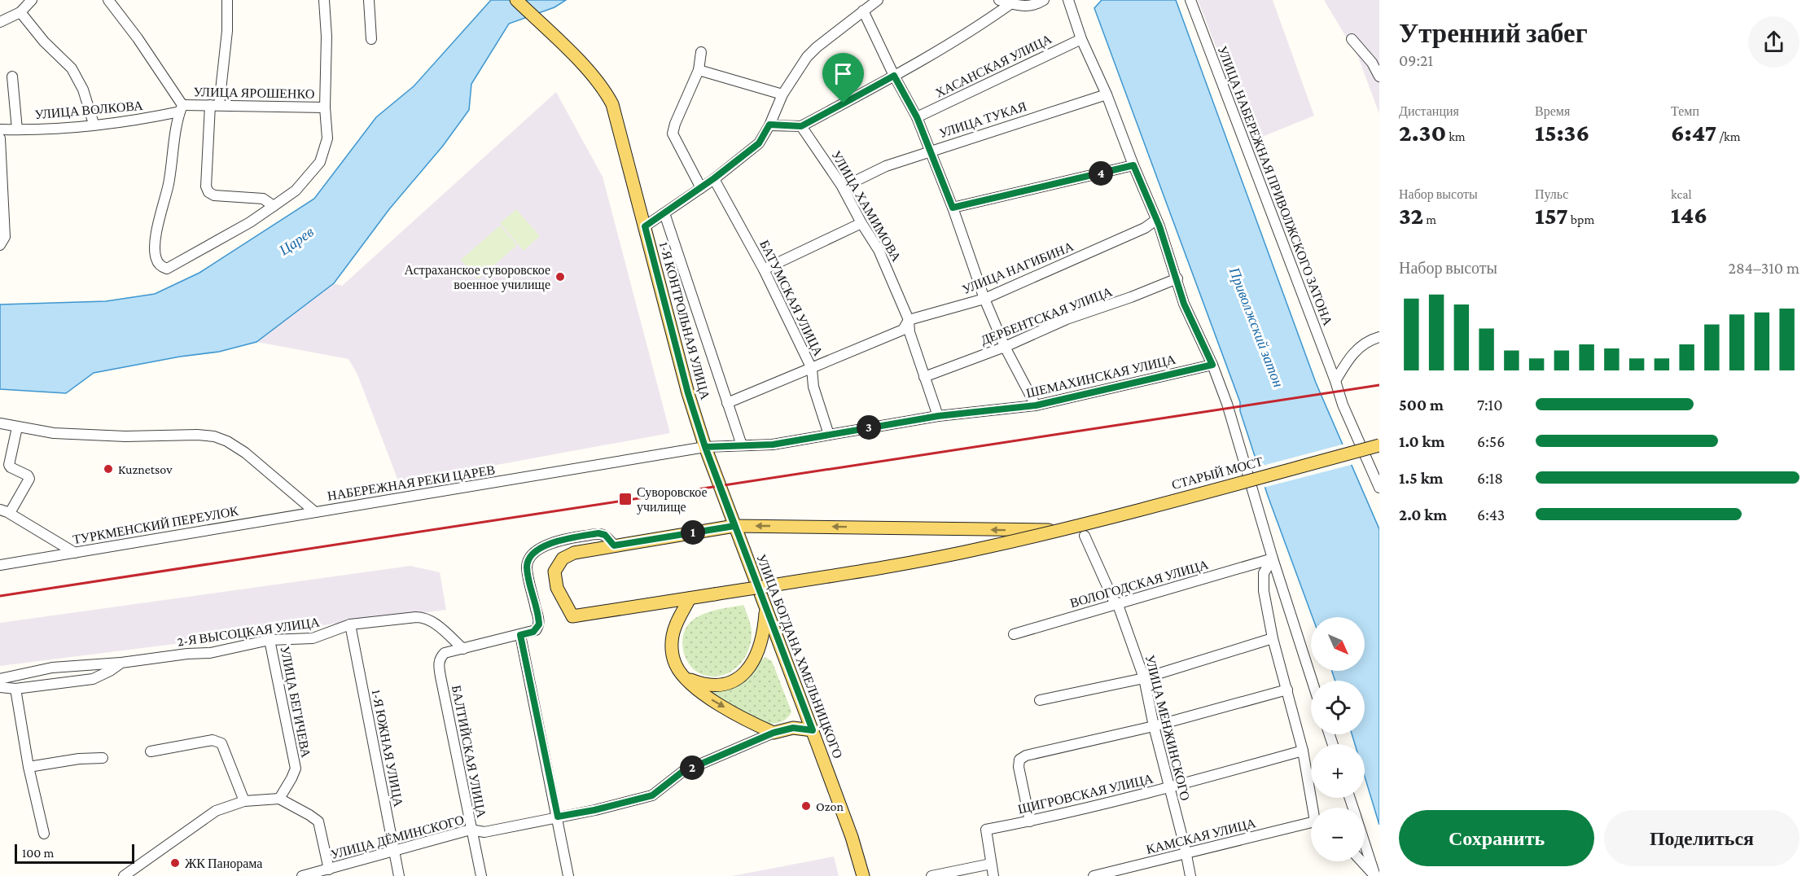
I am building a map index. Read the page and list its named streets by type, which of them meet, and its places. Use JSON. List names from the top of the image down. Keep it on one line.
{"streets":{"main road":["1-Я КОНТРОЛЬНАЯ УЛИЦА","СТАРЫЙ МОСТ","УЛИЦА БОГДАНА ХМЕЛЬНИЦКОГО"],"street":["ХАСАНСКАЯ УЛИЦА","УЛИЦА ЯРОШЕНКО","УЛИЦА ВОЛКОВА","УЛИЦА ТУКАЯ","УЛИЦА НАБЕРЕЖНАЯ ПРИВОЛЖСКОГО ЗАТОНА","УЛИЦА ХАМИМОВА","УЛИЦА НАГИБИНА","БАТУМСКАЯ УЛИЦА","ДЕРБЕНТСКАЯ УЛИЦА","ШЕМАХИНСКАЯ УЛИЦА","НАБЕРЕЖНАЯ РЕКИ ЦАРЕВ","ТУРКМЕНСКИЙ ПЕРЕУЛОК","ВОЛОГОДСКАЯ УЛИЦА","2-Я ВЫСОЦКАЯ УЛИЦА","УЛИЦА БЕГИЧЕВА","УЛИЦА МЕНЖИНСКОГО","1-Я ЮЖНАЯ УЛИЦА","БАЛТИЙСКАЯ УЛИЦА","ЩИГРОВСКАЯ УЛИЦА","КАМСКАЯ УЛИЦА","УЛИЦА ДЁМИНСКОГО"]},"crossings":[["УЛИЦА ЯРОШЕНКО","УЛИЦА ВОЛКОВА"],["УЛИЦА ТУКАЯ","УЛИЦА ХАМИМОВА"],["УЛИЦА ХАМИМОВА","УЛИЦА НАГИБИНА"],["УЛИЦА ХАМИМОВА","ДЕРБЕНТСКАЯ УЛИЦА"],["УЛИЦА ХАМИМОВА","ШЕМАХИНСКАЯ УЛИЦА"],["УЛИЦА НАГИБИНА","БАТУМСКАЯ УЛИЦА"],["БАТУМСКАЯ УЛИЦА","ШЕМАХИНСКАЯ УЛИЦА"],["1-Я КОНТРОЛЬНАЯ УЛИЦА","ШЕМАХИНСКАЯ УЛИЦА"],["1-Я КОНТРОЛЬНАЯ УЛИЦА","НАБЕРЕЖНАЯ РЕКИ ЦАРЕВ"],["1-Я КОНТРОЛЬНАЯ УЛИЦА","УЛИЦА БОГДАНА ХМЕЛЬНИЦКОГО"],["ШЕМАХИНСКАЯ УЛИЦА","НАБЕРЕЖНАЯ РЕКИ ЦАРЕВ"],["ШЕМАХИНСКАЯ УЛИЦА","УЛИЦА БОГДАНА ХМЕЛЬНИЦКОГО"],["НАБЕРЕЖНАЯ РЕКИ ЦАРЕВ","ТУРКМЕНСКИЙ ПЕРЕУЛОК"],["НАБЕРЕЖНАЯ РЕКИ ЦАРЕВ","УЛИЦА БОГДАНА ХМЕЛЬНИЦКОГО"],["ВОЛОГОДСКАЯ УЛИЦА","УЛИЦА МЕНЖИНСКОГО"],["2-Я ВЫСОЦКАЯ УЛИЦА","УЛИЦА БЕГИЧЕВА"],["2-Я ВЫСОЦКАЯ УЛИЦА","1-Я ЮЖНАЯ УЛИЦА"],["2-Я ВЫСОЦКАЯ УЛИЦА","БАЛТИЙСКАЯ УЛИЦА"],["УЛИЦА МЕНЖИНСКОГО","ЩИГРОВСКАЯ УЛИЦА"],["УЛИЦА МЕНЖИНСКОГО","КАМСКАЯ УЛИЦА"],["1-Я ЮЖНАЯ УЛИЦА","УЛИЦА ДЁМИНСКОГО"],["БАЛТИЙСКАЯ УЛИЦА","УЛИЦА ДЁМИНСКОГО"]],"water":["Царев","Приволжский затон"],"places":{"other":["Астраханское суворовское военное училище","Kuznetsov","Ozon","ЖК Панорама"],"transit":["Суворовское училище"]},"scale_bar":"100 m","north":"bottom right","page":{"heading":["Утренний забег","09:21"],"stats":[["Дистанция","2.30 km"],["Время","15:36"],["Темп","6:47 /km"],["Набор высоты","32 m"],["Пульс","157 bpm"],["kcal","146"]],"pins":["4","3","1","2"],"chart":["Набор высоты","284–310 m"],"list":[{"name":"500 m","note":"7:10"},{"name":"1.0 km","note":"6:56"},{"name":"1.5 km","note":"6:18"},{"name":"2.0 km","note":"6:43"}],"map_buttons":["+","−"],"buttons":["Сохранить","Поделиться"],"scale":"100 m"}}
